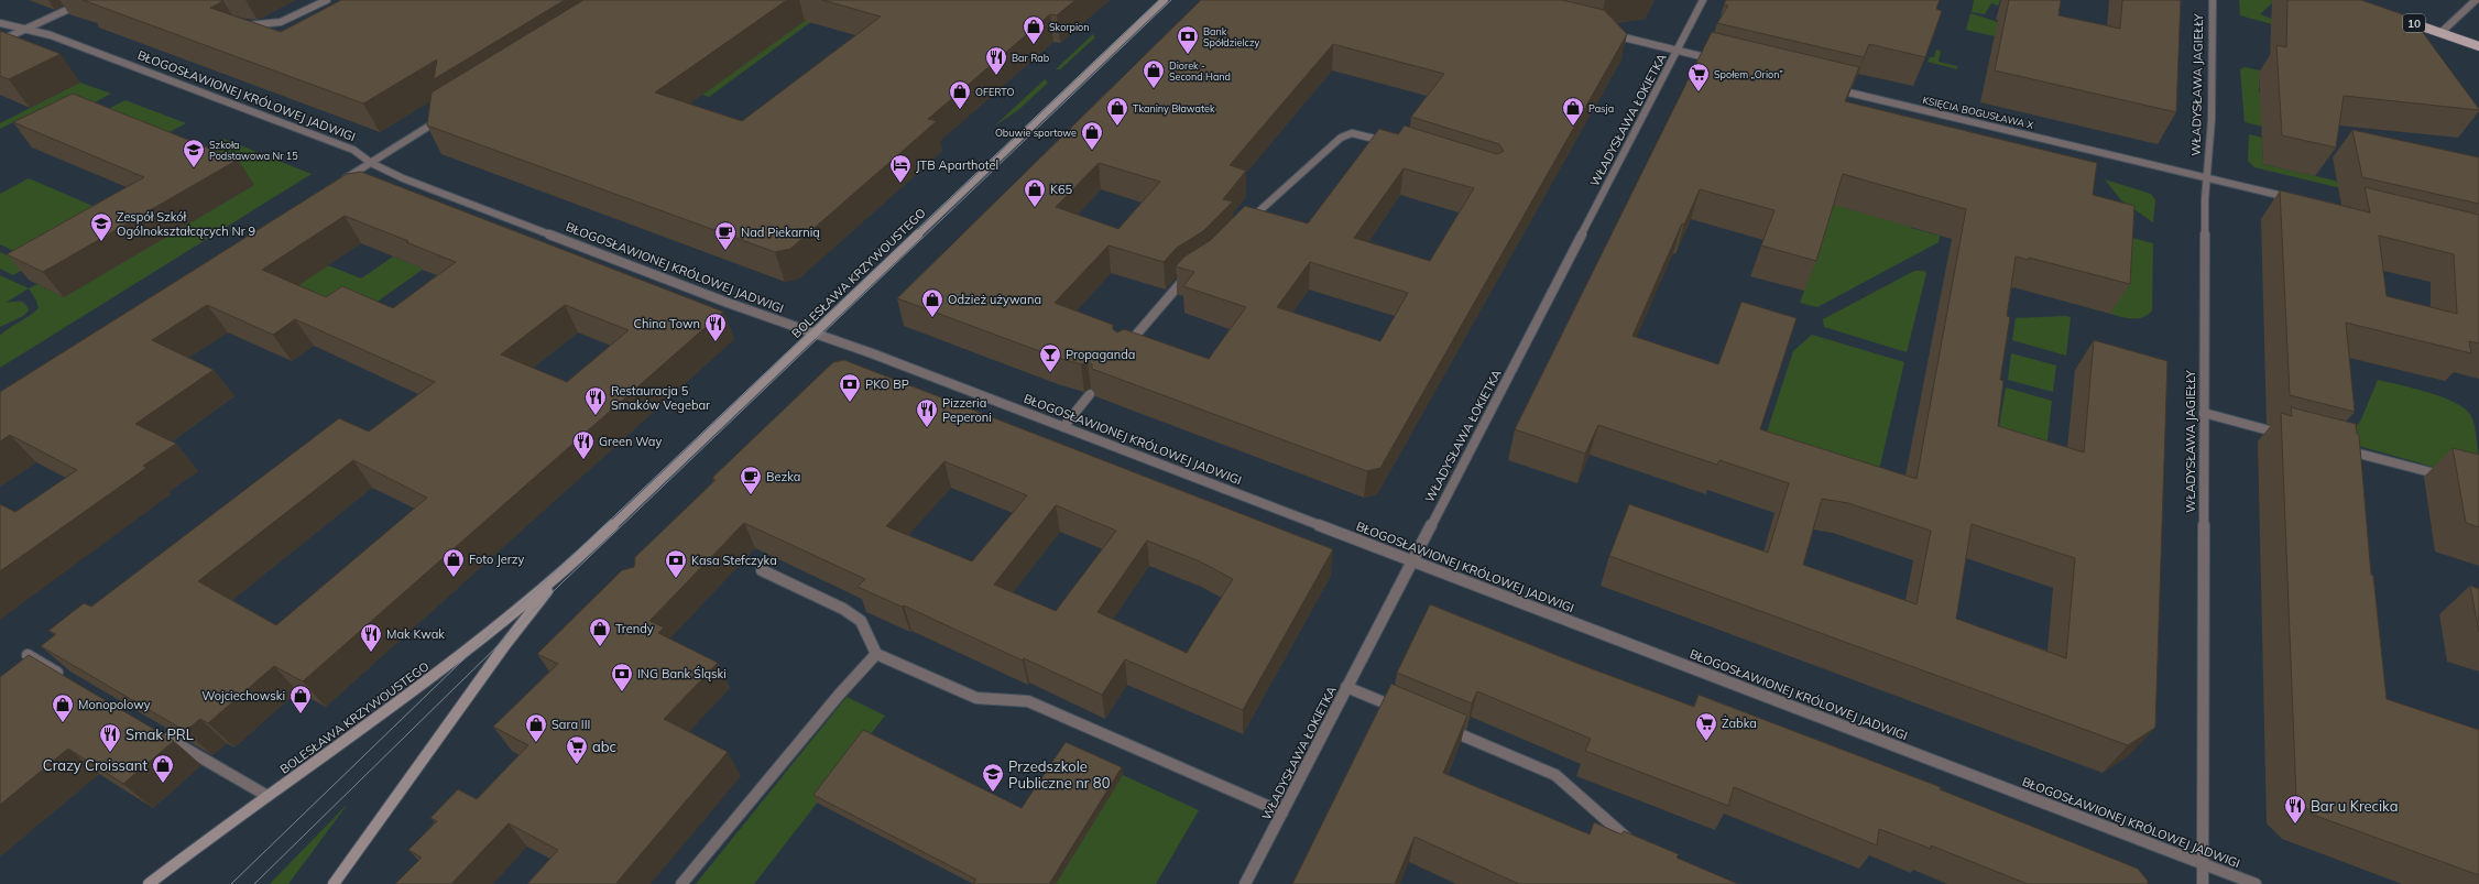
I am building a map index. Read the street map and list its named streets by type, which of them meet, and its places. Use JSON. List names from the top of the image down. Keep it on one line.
{"streets":{"main road":["10"],"street":["WŁADYSŁAWA JAGIEŁŁY","BŁOGOSŁAWIONEJ KRÓLOWEJ JADWIGI","KSIĘCIA BOGUSŁAWA X","WŁADYSŁAWA ŁOKIETKA","BOLESŁAWA KRZYWOUSTEGO"]},"crossings":[["WŁADYSŁAWA JAGIEŁŁY","BŁOGOSŁAWIONEJ KRÓLOWEJ JADWIGI"],["WŁADYSŁAWA JAGIEŁŁY","KSIĘCIA BOGUSŁAWA X"],["BŁOGOSŁAWIONEJ KRÓLOWEJ JADWIGI","WŁADYSŁAWA ŁOKIETKA"],["BŁOGOSŁAWIONEJ KRÓLOWEJ JADWIGI","BOLESŁAWA KRZYWOUSTEGO"]],"places":{"shop":["Skorpion","Diorek - Second Hand","OFERTO","Tkaniny Bławatek","Pasja","Obuwie sportowe","K65","Odzież używana","Foto Jerzy","Trendy","Wojciechowski","Monopolowy","Sara III","Crazy Croissant"],"bank":["Bank Spółdzielczy","PKO BP","Kasa Stefczyka","ING Bank Śląski"],"restaurant":["Bar Rab","China Town","Restauracja 5 Smaków Vegebar","Pizzeria Peperoni","Green Way","Mak Kwak","Smak PRL","Bar u Krecika"],"supermarket":["Społem „Orion”","Żabka","abc"],"school or university":["Szkoła Podstawowa Nr 15","Zespół Szkół Ogólnokształcących Nr 9","Przedszkole Publiczne nr 80"],"hotel":["JTB Aparthotel"],"cafe":["Nad Piekarnią","Bezka"],"bar":["Propaganda"]}}
